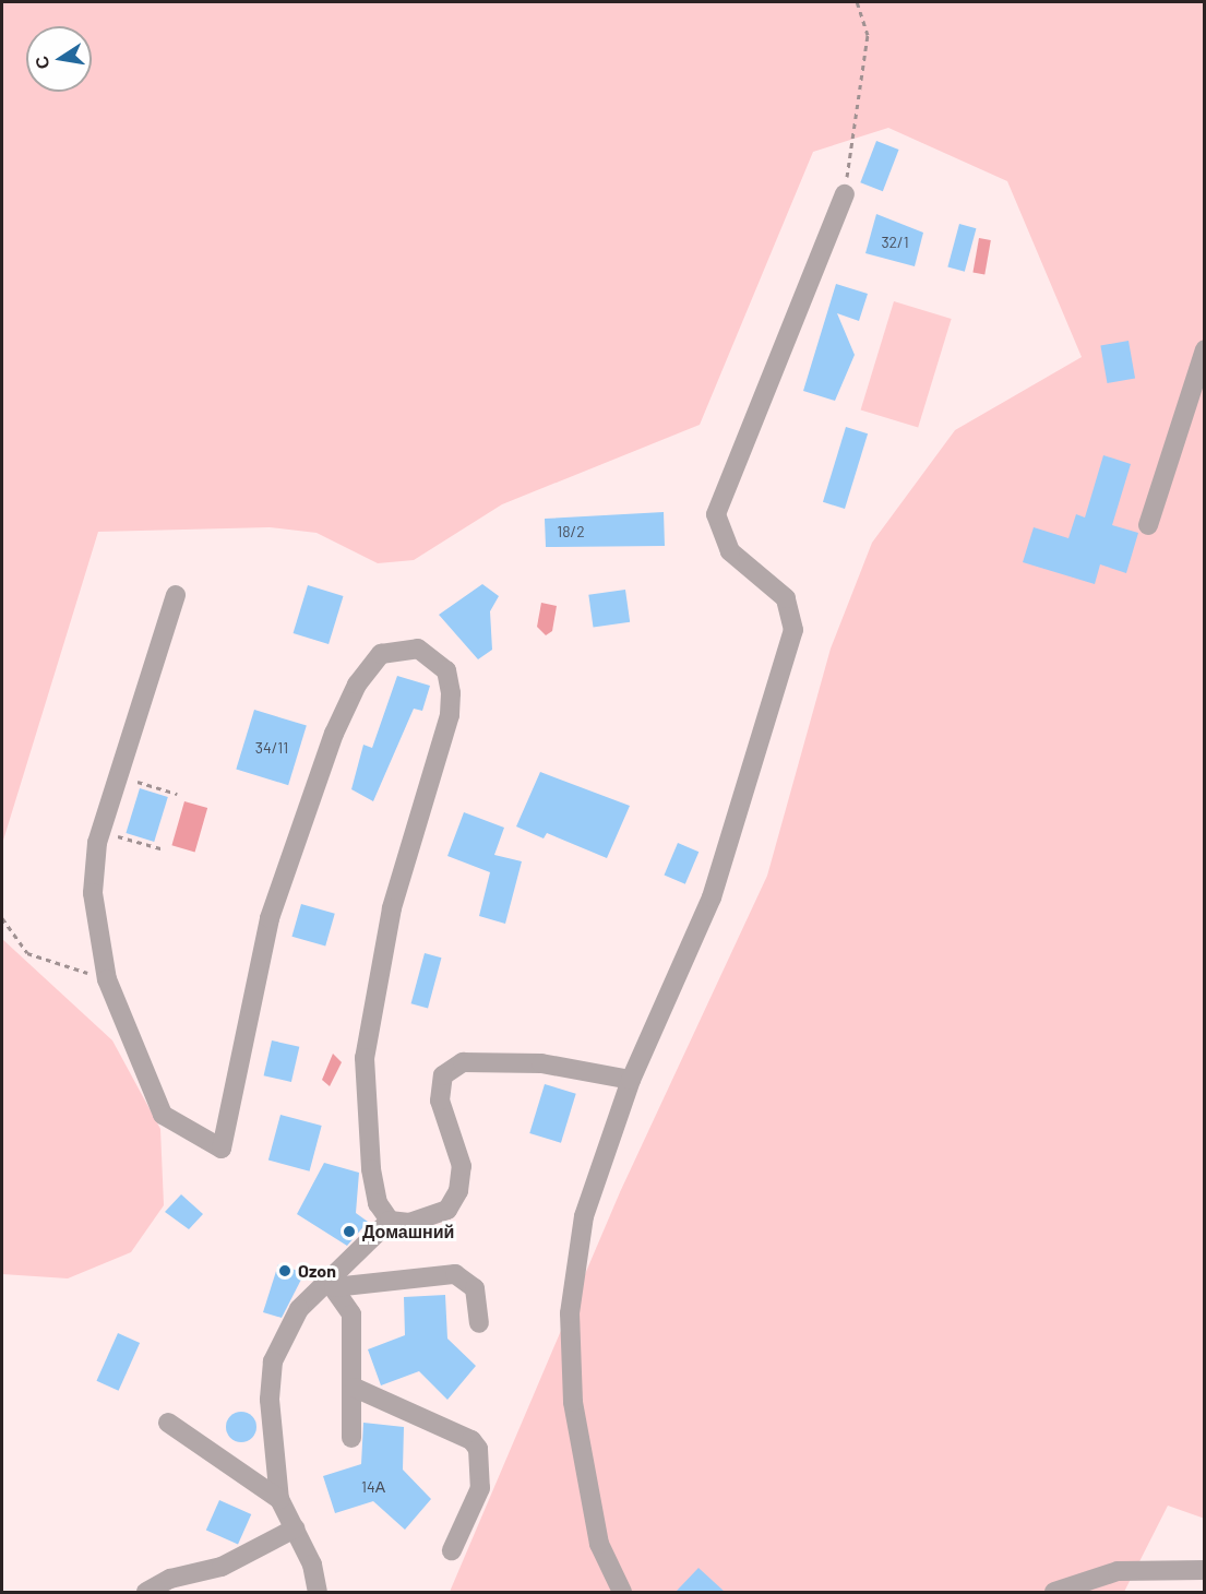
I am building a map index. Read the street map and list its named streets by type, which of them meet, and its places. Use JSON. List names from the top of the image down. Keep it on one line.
{"places":["Домашний","Ozon"],"house_numbers":["32/1","18/2","34/11","14А"],"north":"left"}
